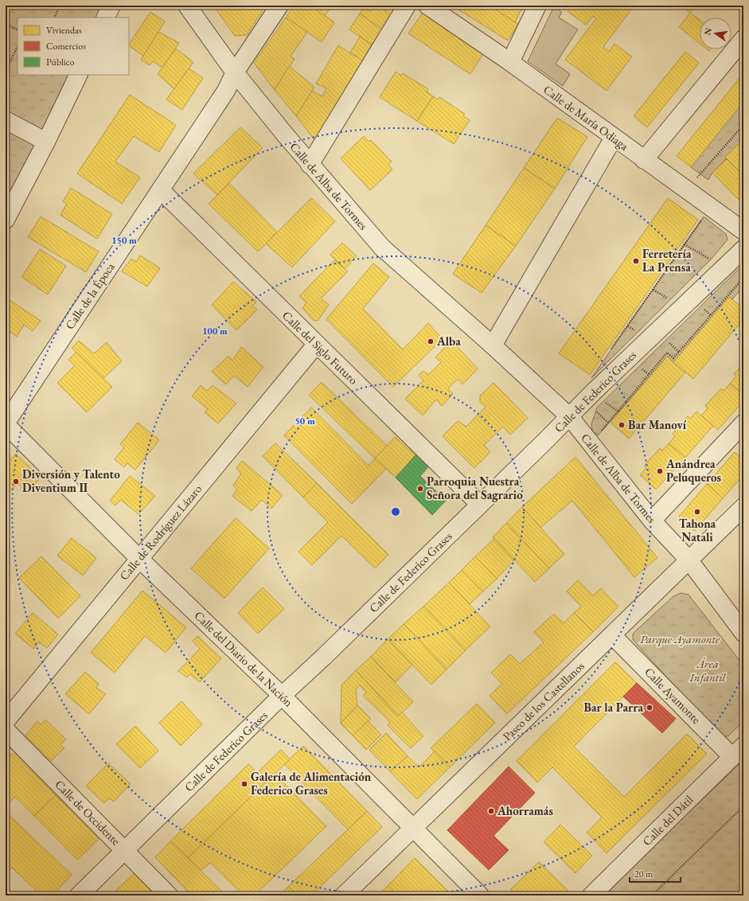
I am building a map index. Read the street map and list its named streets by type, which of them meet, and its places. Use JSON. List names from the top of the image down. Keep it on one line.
{"streets":{"street":["Calle de María Odiaga","Calle de Alba de Tormes","Calle de la Época","Calle del Siglo Futuro","Calle de Federico Grases","Calle de Rodríguez Lázaro","Calle del Diario de la Nación","Calle Ayamonte","Paseo de los Castellanos","Calle de Occidente","Calle del Dátil"]},"crossings":[["Calle de Alba de Tormes","Calle de la Época"],["Calle de Alba de Tormes","Calle de Federico Grases"],["Calle de Alba de Tormes","Paseo de los Castellanos"],["Calle de la Época","Calle del Siglo Futuro"],["Calle de la Época","Calle del Diario de la Nación"],["Calle del Siglo Futuro","Calle de Federico Grases"],["Calle del Siglo Futuro","Calle de Rodríguez Lázaro"],["Calle de Federico Grases","Calle del Diario de la Nación"],["Calle de Federico Grases","Calle de Occidente"],["Calle de Rodríguez Lázaro","Calle del Diario de la Nación"],["Calle del Diario de la Nación","Paseo de los Castellanos"],["Calle Ayamonte","Paseo de los Castellanos"],["Calle Ayamonte","Calle del Dátil"]],"parks":["Parque Ayamonte","Área Infantil"],"places":["Ferretería La Prensa","Alba","Bar Manoví","Anándrea Peluqueros","Diversión y Talento Diventium II","Parroquia Nuestra Señora del Sagrario","Tahona Natali","Bar la Parra","Galería de Alimentación Federico Grases","Ahorramás"],"legend":["Viviendas","Comercios","Público"],"scale_bar":"20 m","north":"left","rings":["150 m","100 m","50 m"]}
